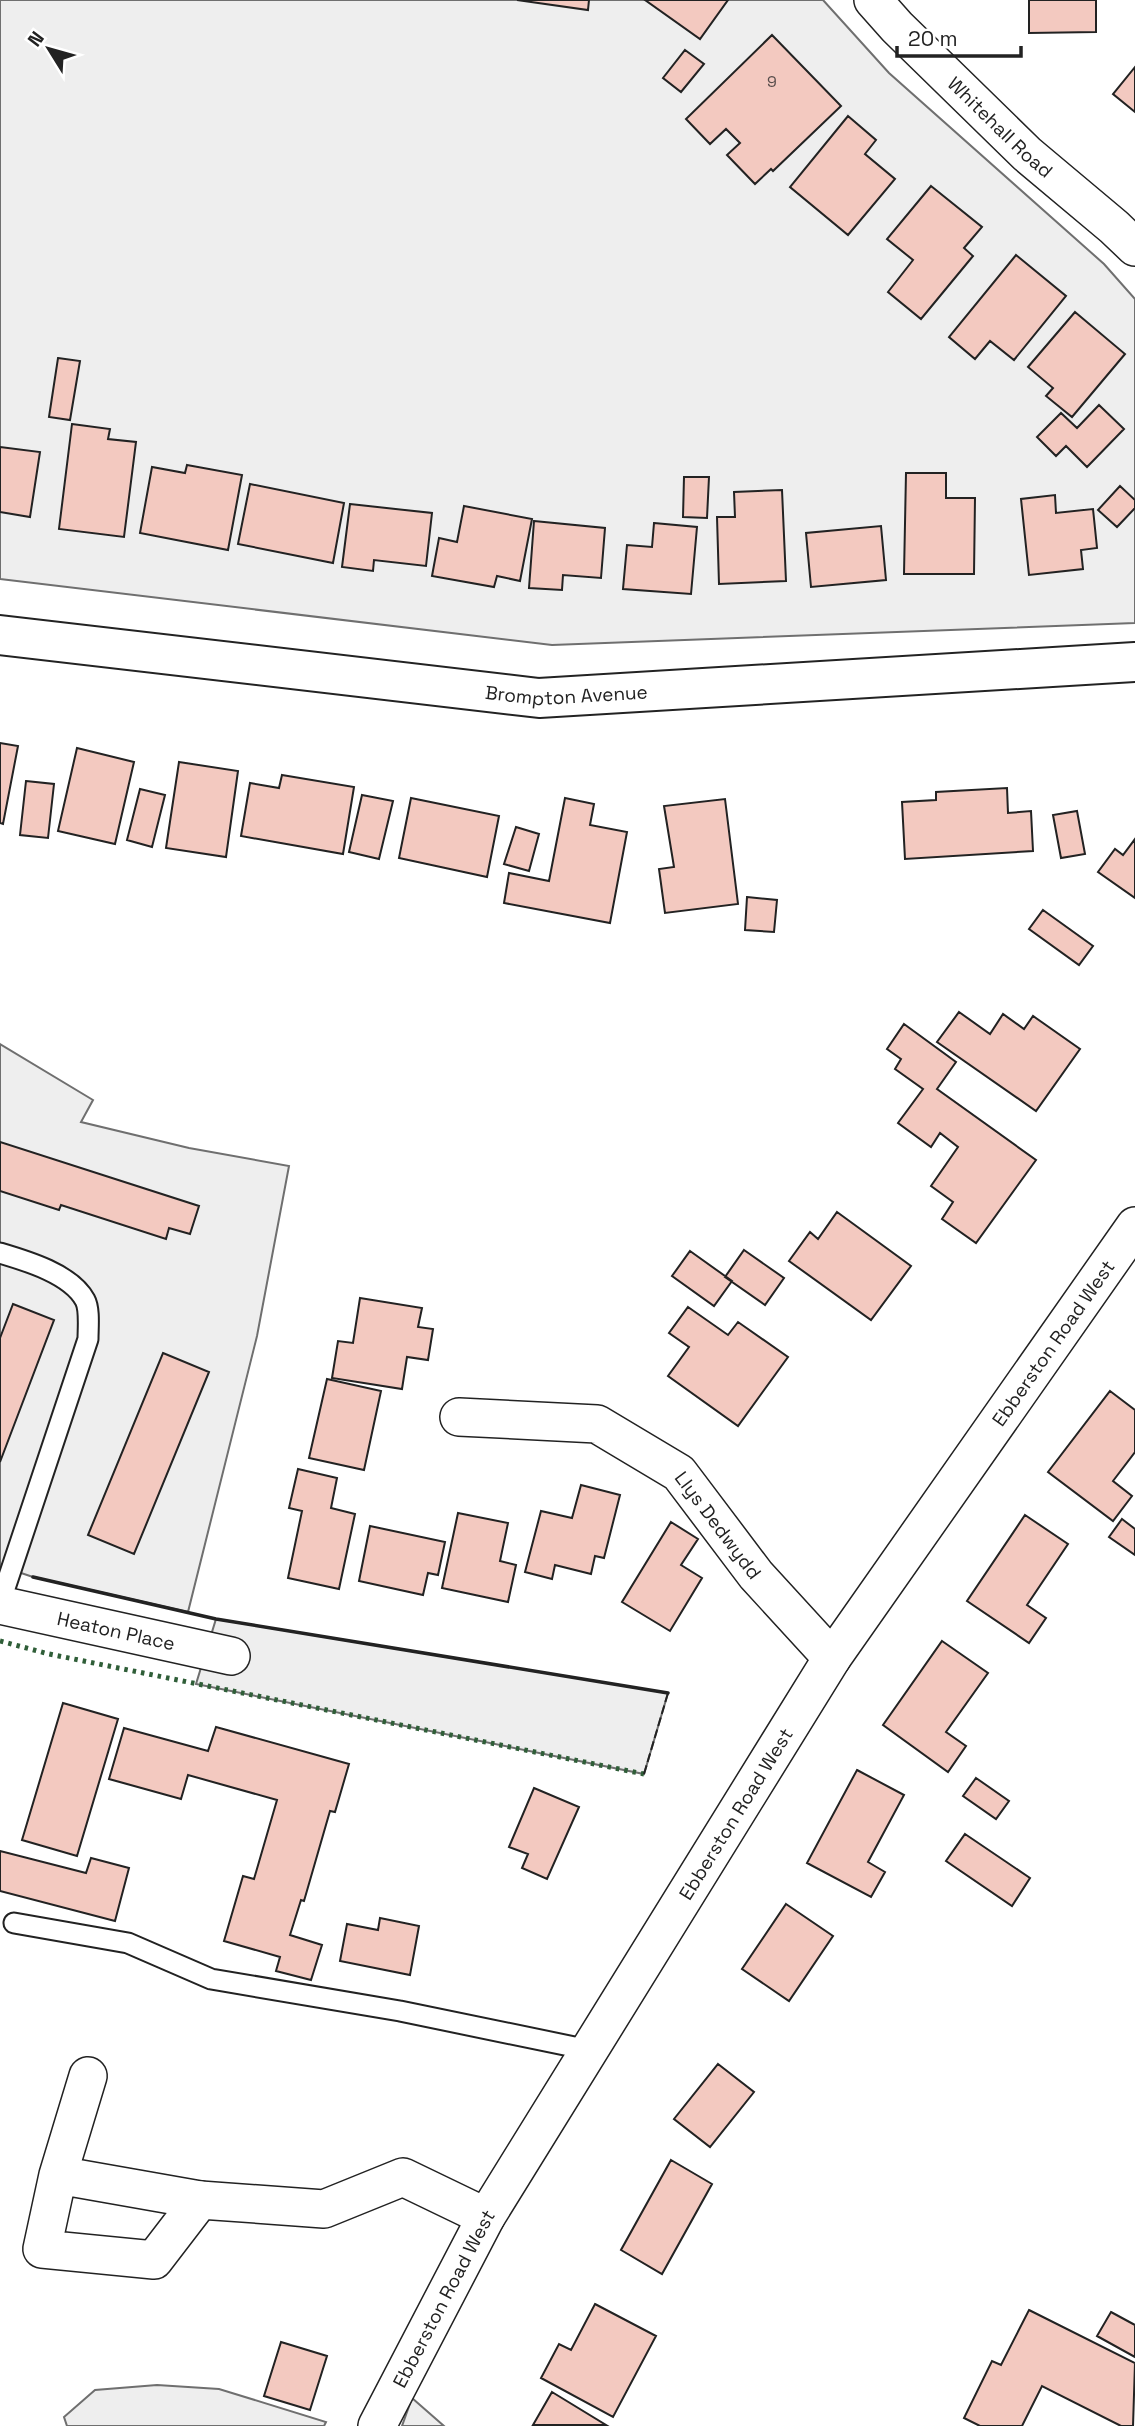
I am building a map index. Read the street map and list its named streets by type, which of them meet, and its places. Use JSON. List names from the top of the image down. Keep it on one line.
{"streets":{"main road":["Brompton Avenue"],"street":["Whitehall Road","Ebberston Road West","Llys Dedwydd","Heaton Place"]},"crossings":[["Ebberston Road West","Llys Dedwydd"]],"house_numbers":["9"],"scale_bar":"20 m","north":"top left"}
